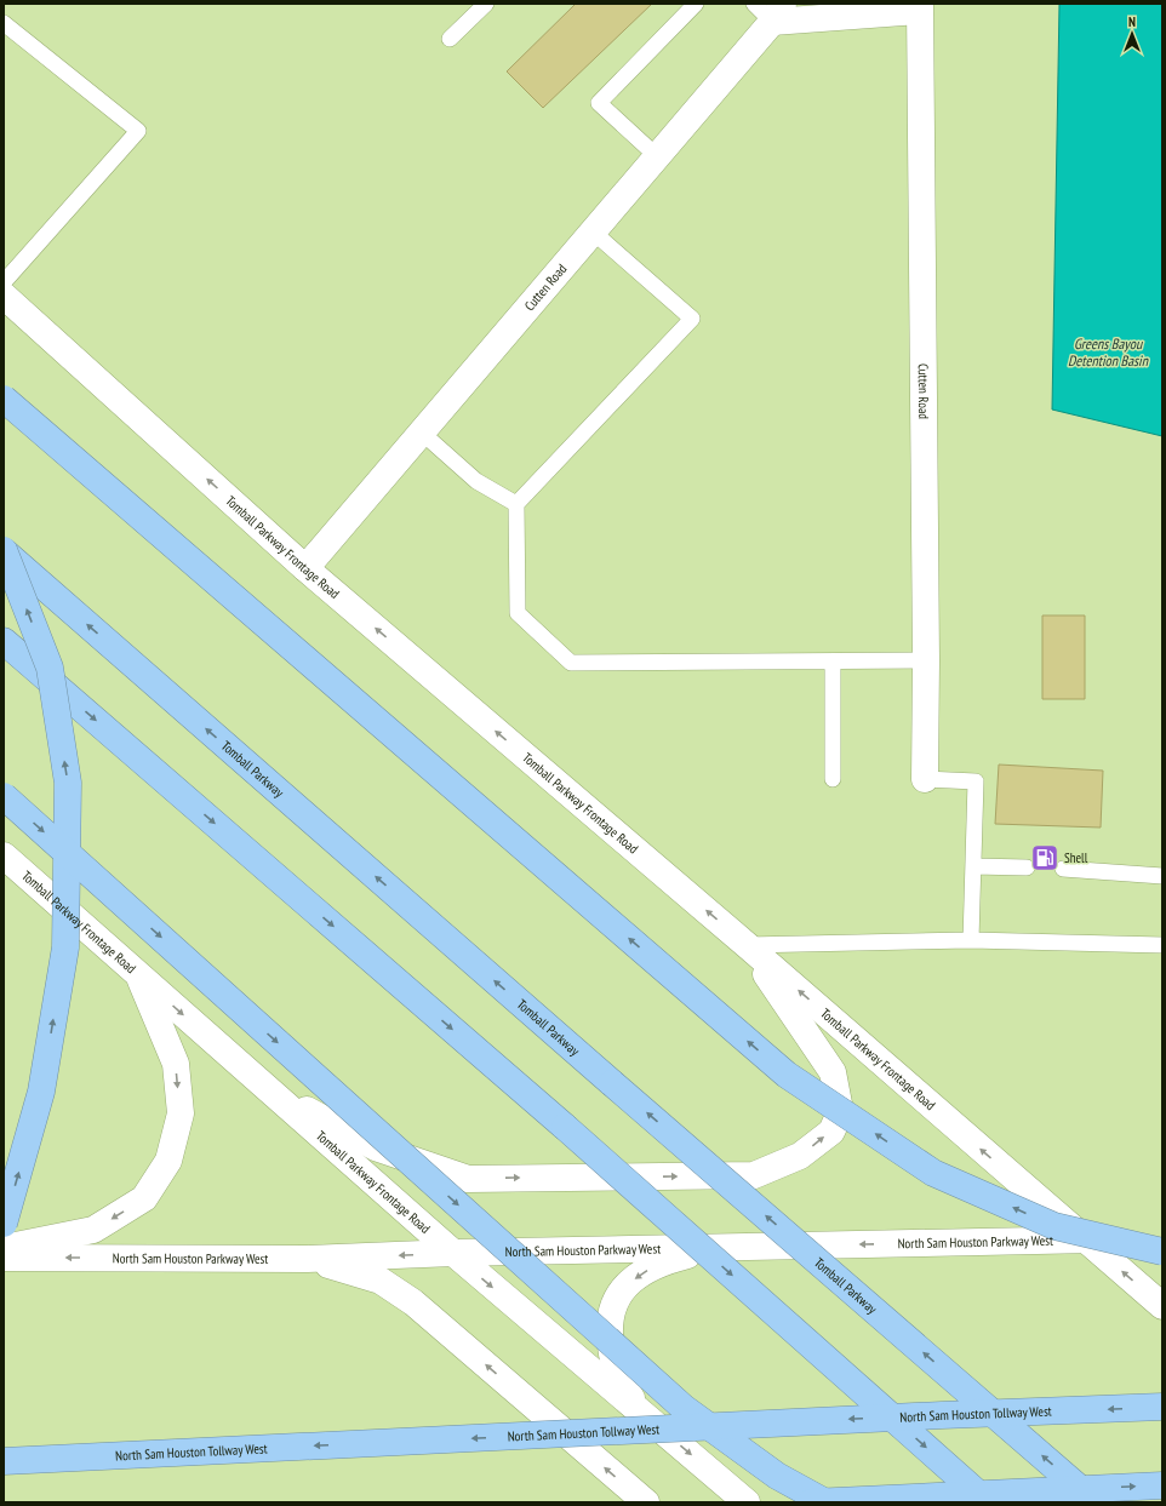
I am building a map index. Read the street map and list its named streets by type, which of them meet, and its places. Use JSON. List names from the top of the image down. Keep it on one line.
{"streets":{"highway":["Tomball Parkway","North Sam Houston Tollway West"],"main road":["Cutten Road","Tomball Parkway Frontage Road","North Sam Houston Parkway West"]},"crossings":[["Cutten Road","Tomball Parkway Frontage Road"],["Tomball Parkway Frontage Road","North Sam Houston Parkway West"]],"one_way":["North Sam Houston Parkway West"],"water":["Greens Bayou Detention Basin"],"places":{"fuel station":["Shell"]},"north":"top"}
